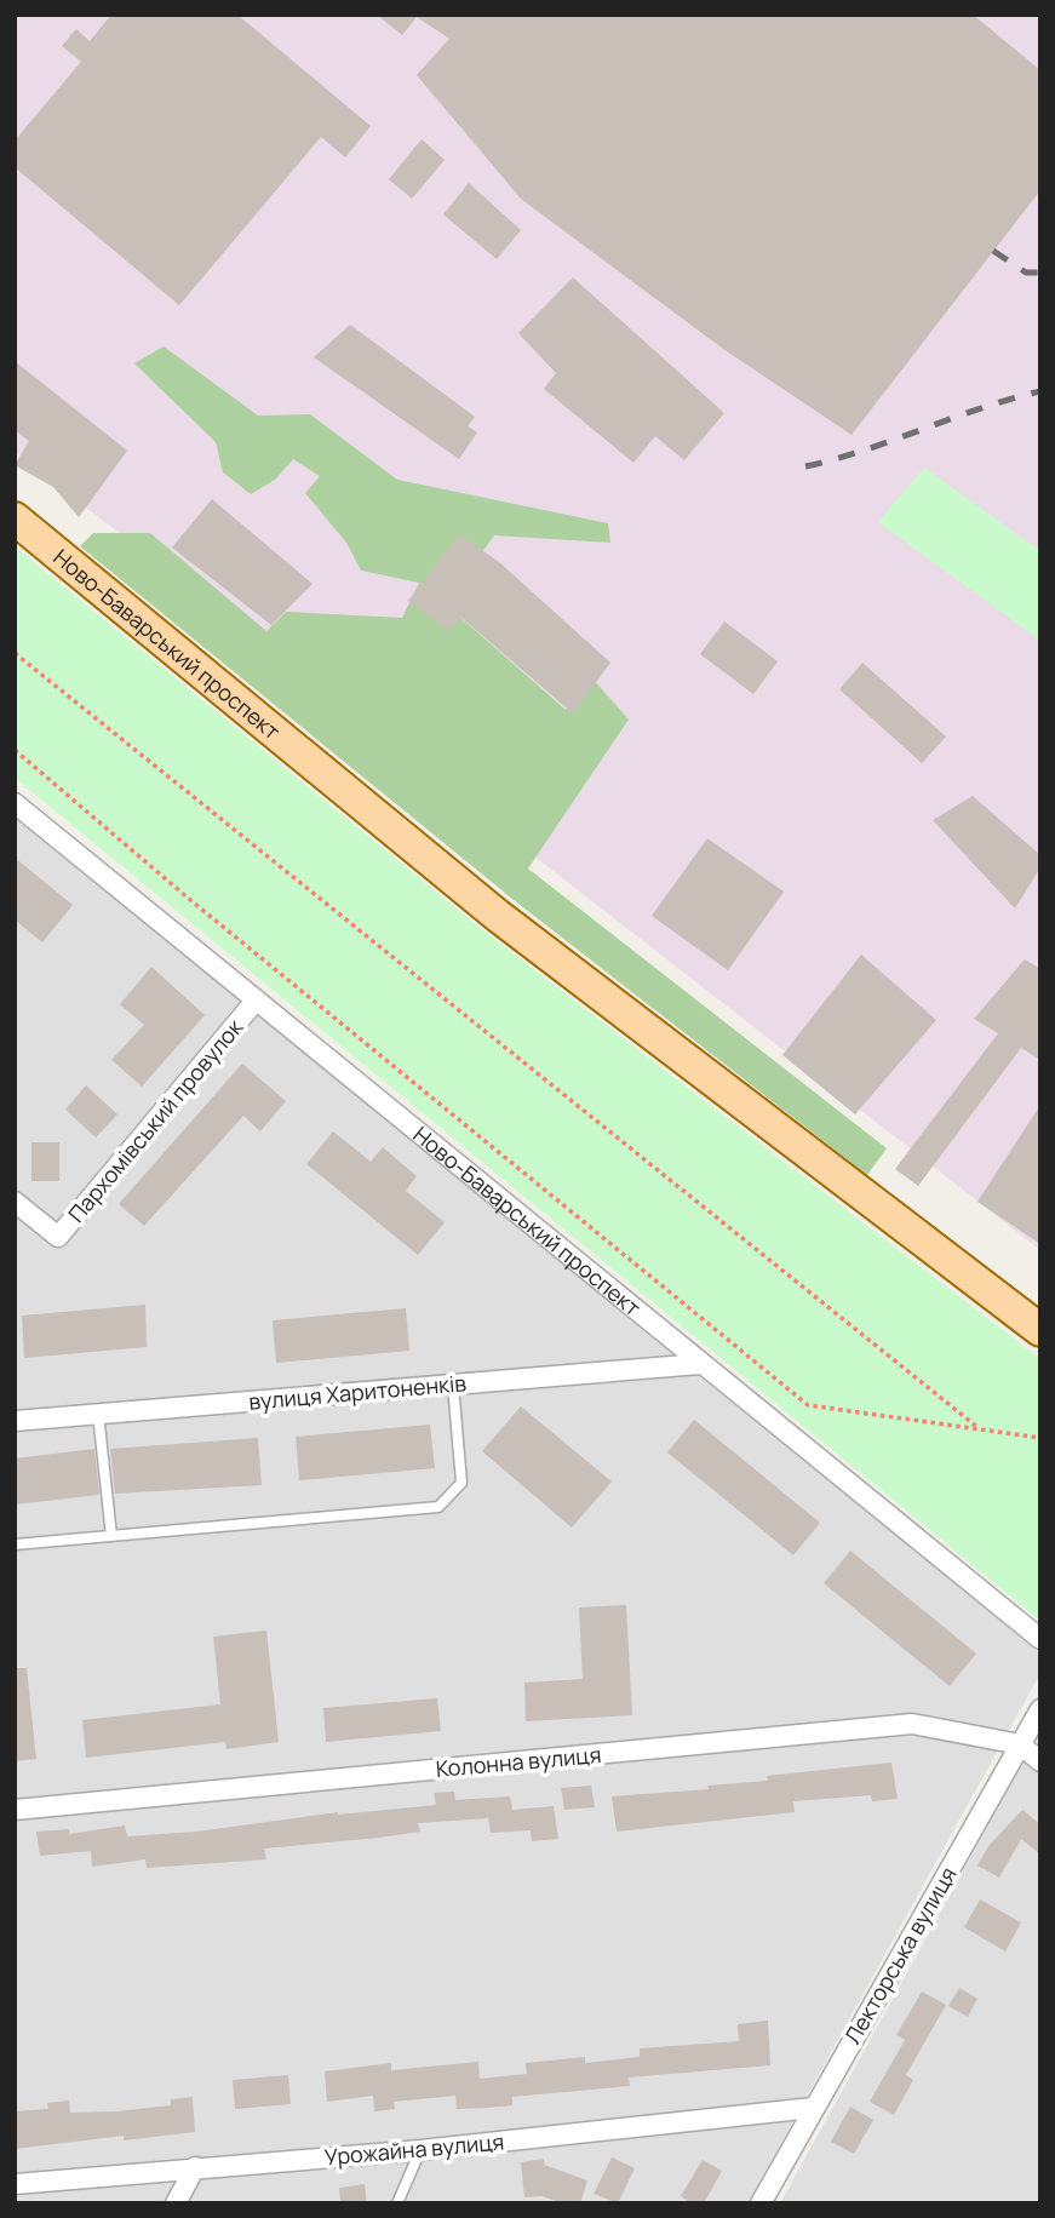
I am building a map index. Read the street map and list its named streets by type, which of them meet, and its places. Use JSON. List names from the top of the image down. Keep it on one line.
{"streets":{"main road":["Ново-Баварський проспект"],"street":["Пархомівський провулок","вулиця Харитоненків","Колонна вулиця","Лекторська вулиця","Урожайна вулиця"]},"crossings":[["Ново-Баварський проспект","Пархомівський провулок"],["Ново-Баварський проспект","вулиця Харитоненків"],["Колонна вулиця","Лекторська вулиця"],["Лекторська вулиця","Урожайна вулиця"]]}
